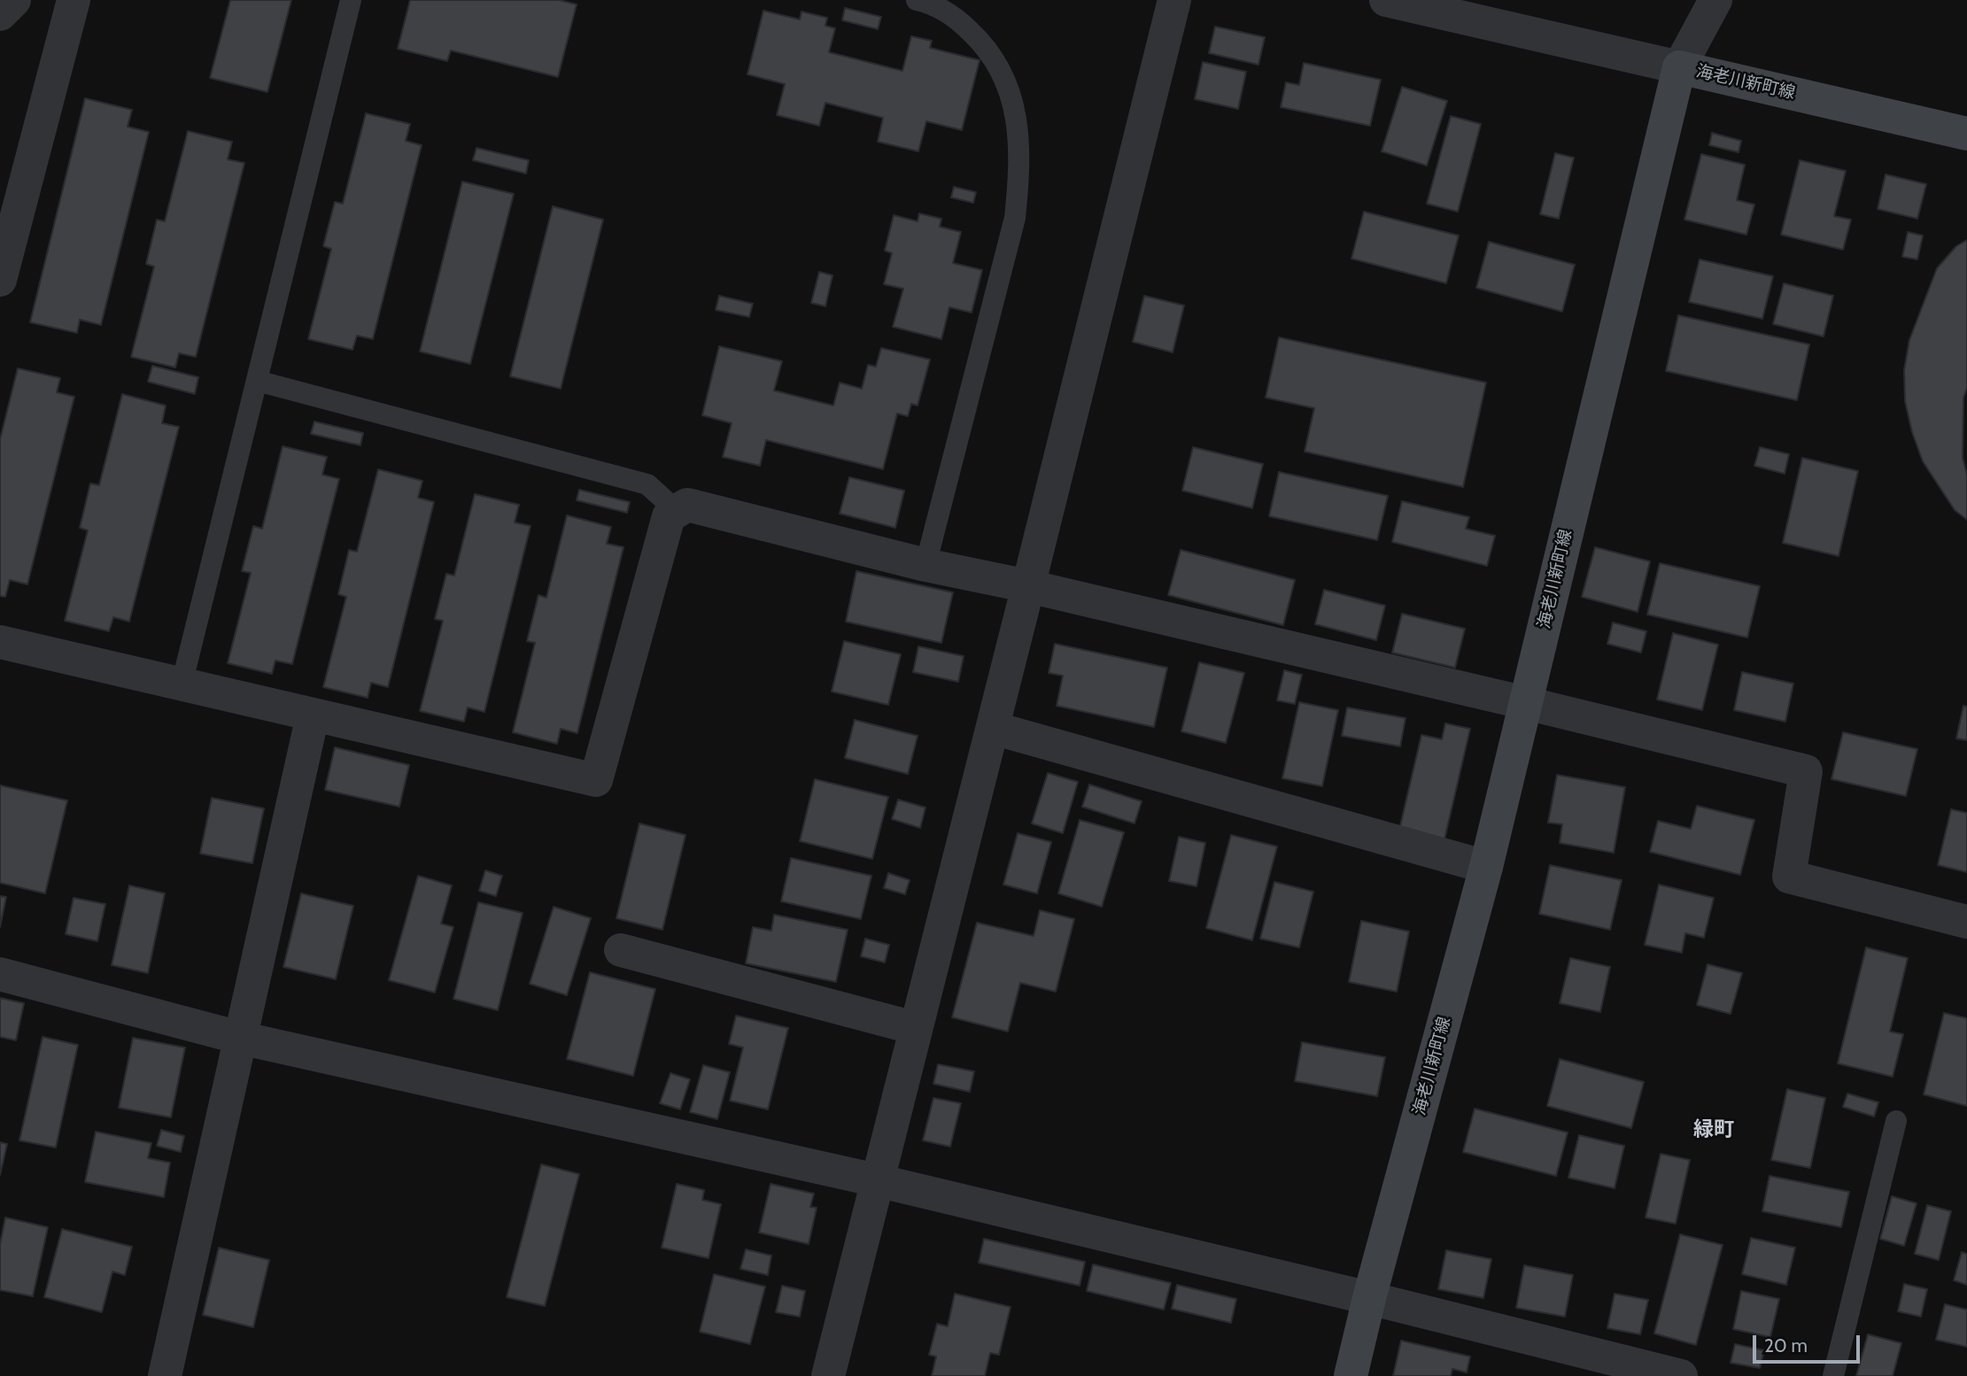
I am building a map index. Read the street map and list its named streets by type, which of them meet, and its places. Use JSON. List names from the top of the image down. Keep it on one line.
{"streets":{"main road":["海老川新町線"]},"districts":["緑町"],"scale_bar":"20 m"}
